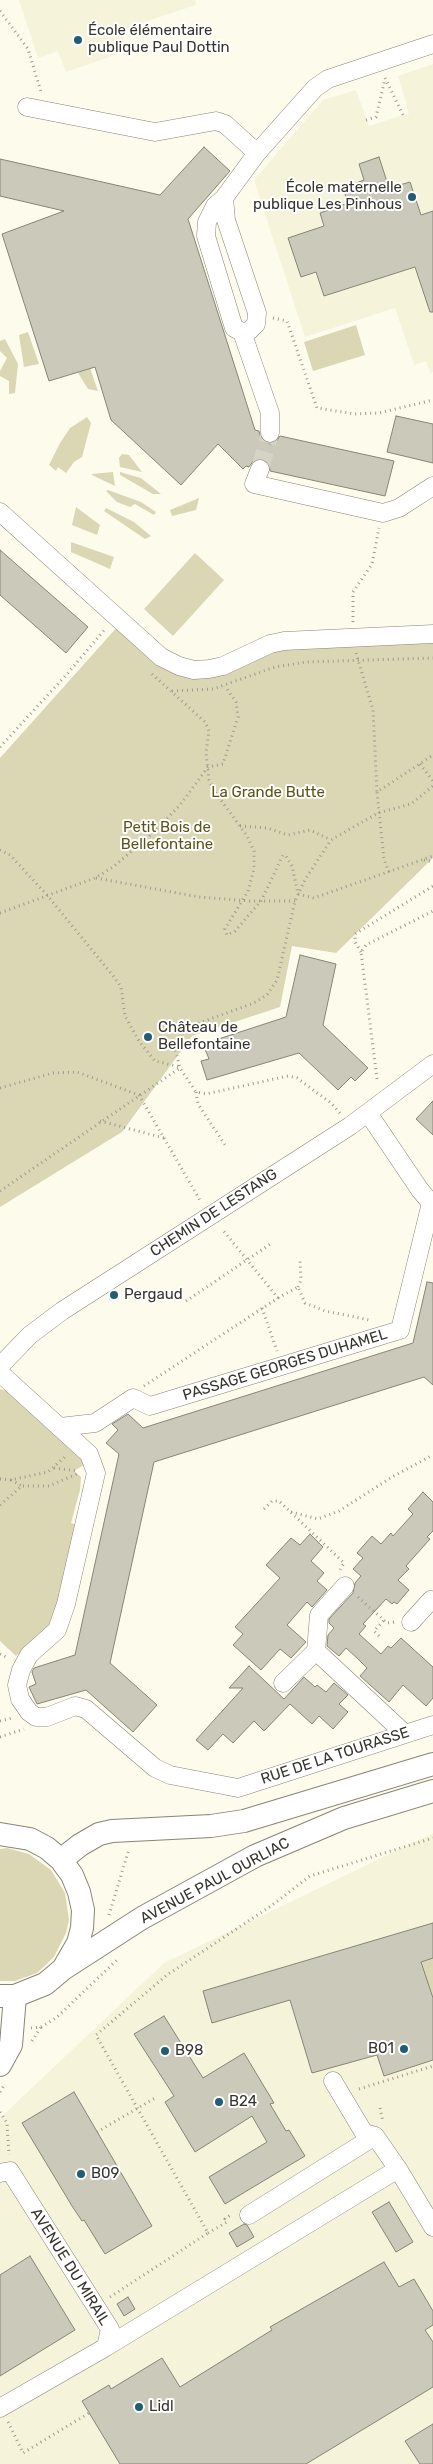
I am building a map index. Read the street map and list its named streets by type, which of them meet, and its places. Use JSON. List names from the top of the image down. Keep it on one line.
{"streets":{"main road":["AVENUE PAUL OURLIAC"],"street":["CHEMIN DE LESTANG","PASSAGE GEORGES DUHAMEL","RUE DE LA TOURASSE","AVENUE DU MIRAIL"]},"crossings":[["CHEMIN DE LESTANG","PASSAGE GEORGES DUHAMEL"]],"parks":["La Grande Butte","Petit Bois de Bellefontaine"],"places":["École élémentaire publique Paul Dottin","École maternelle publique Les Pinhous","Château de Bellefontaine","Pergaud","B01","B98","B24","B09","Lidl"]}
